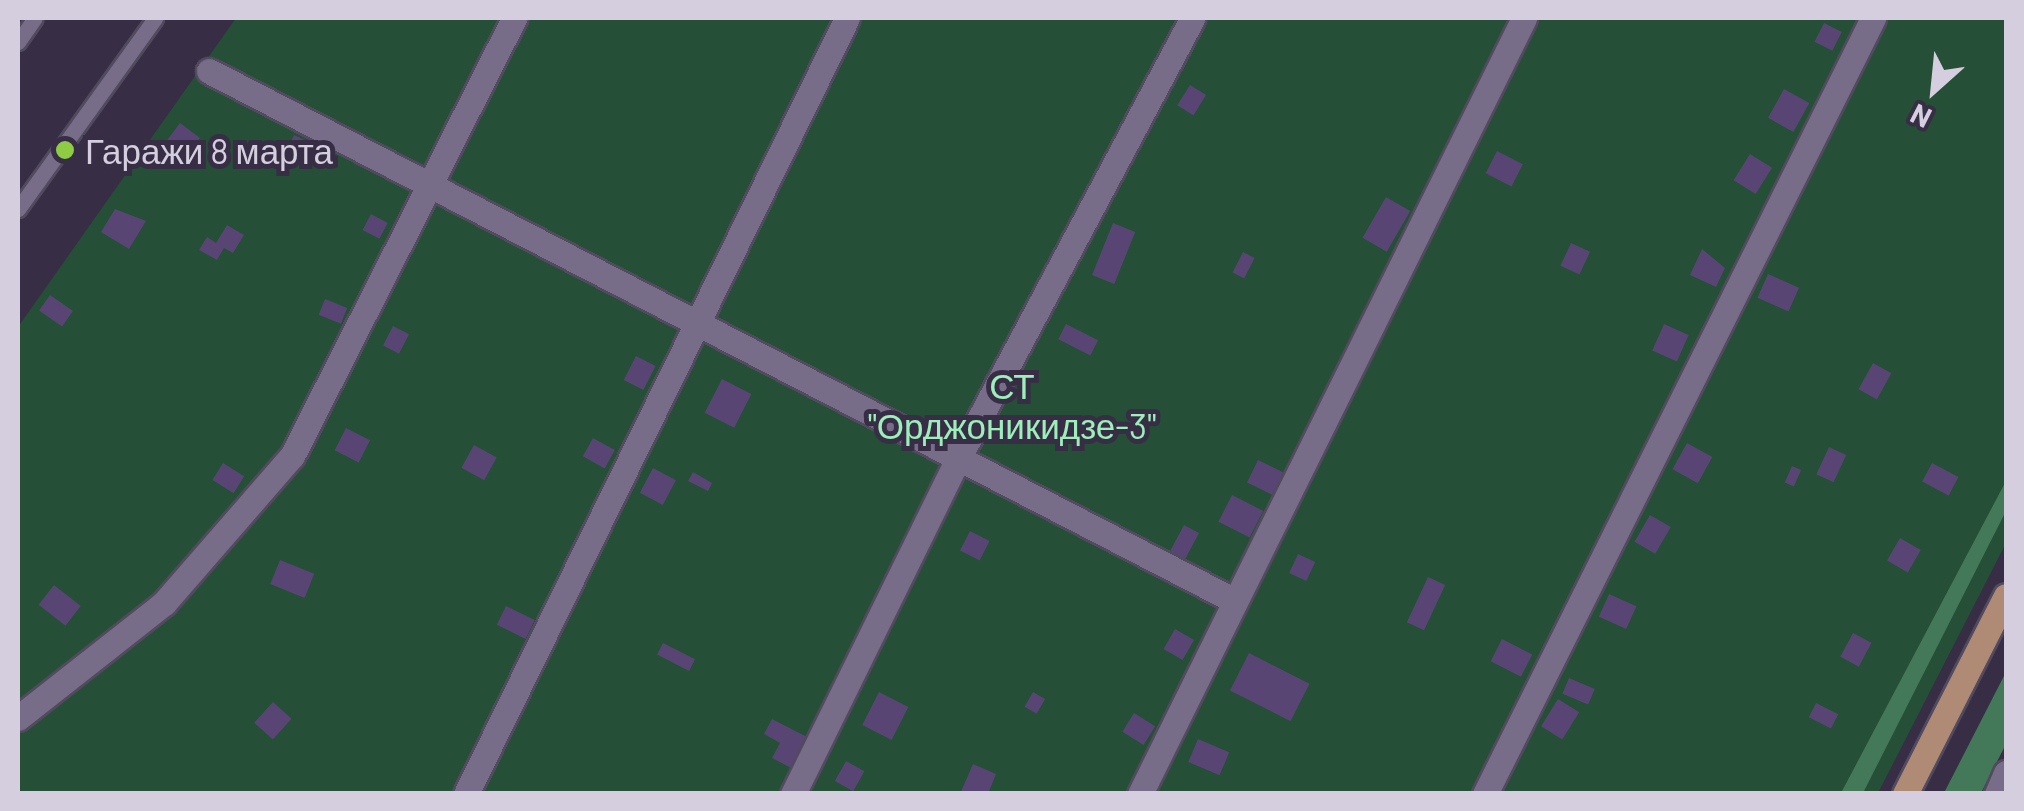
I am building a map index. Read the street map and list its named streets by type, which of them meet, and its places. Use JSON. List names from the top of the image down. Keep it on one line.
{"parks":["СТ \"Орджоникидзе-3\""],"places":["Гаражи 8 марта"],"north":"bottom left"}
